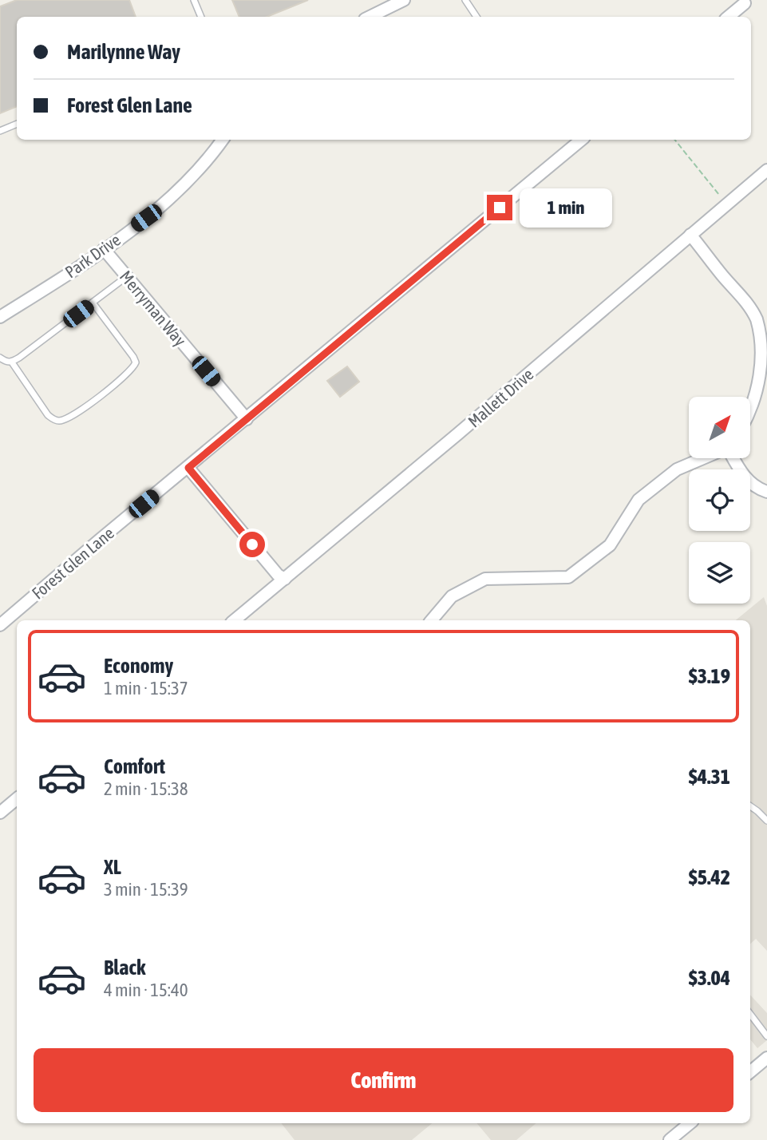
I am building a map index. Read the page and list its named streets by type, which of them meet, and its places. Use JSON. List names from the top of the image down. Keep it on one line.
{"streets":{"street":["Park Drive","Merryman Way","Mallett Drive","Forest Glen Lane"]},"crossings":[["Park Drive","Merryman Way"],["Merryman Way","Forest Glen Lane"]],"north":"top right","page":{"banner":["Marilynne Way","Forest Glen Lane"],"bubble":"1 min","list":[{"name":"Economy","note":"1 min · 15:37","value":"$3.19"},{"name":"Comfort","note":"2 min · 15:38","value":"$4.31"},{"name":"XL","note":"3 min · 15:39","value":"$5.42"},{"name":"Black","note":"4 min · 15:40","value":"$3.04"}],"buttons":"Confirm"}}
